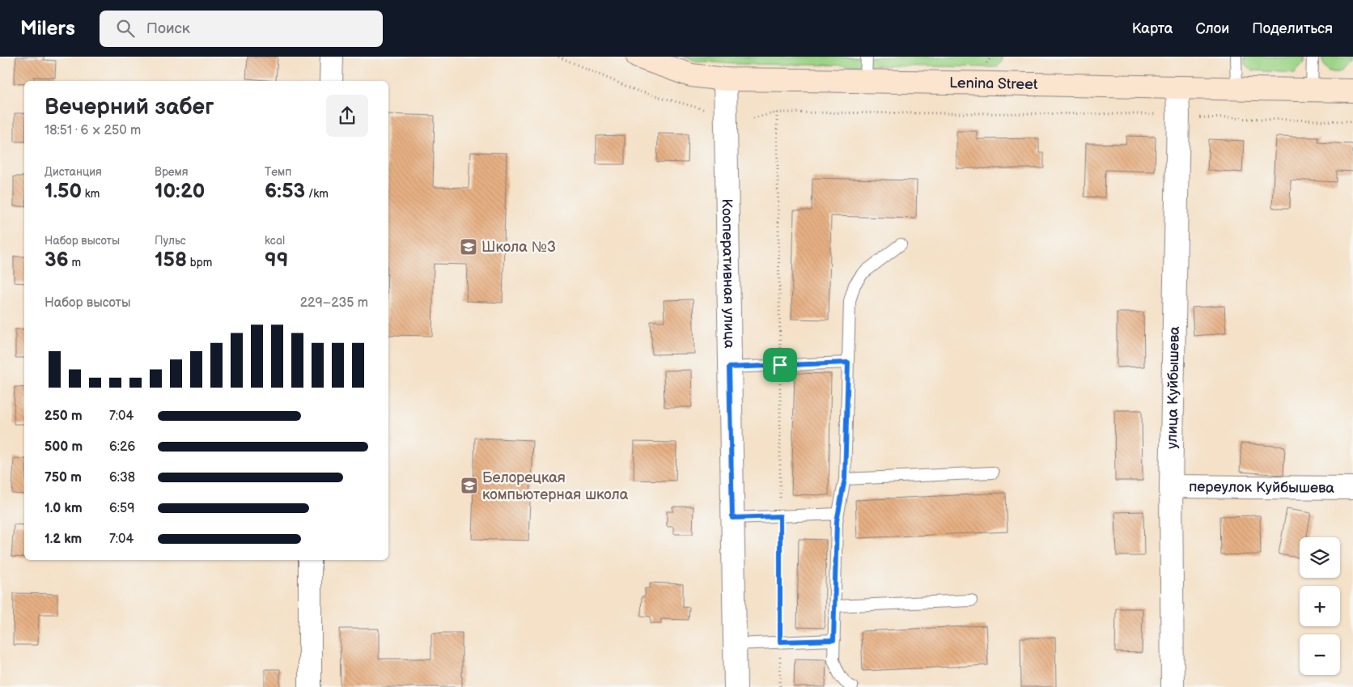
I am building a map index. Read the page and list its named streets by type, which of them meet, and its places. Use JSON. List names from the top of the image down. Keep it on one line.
{"streets":{"main road":["Lenina Street"],"street":["Кооперативная улица","улица Куйбышева","переулок Куйбышева"]},"crossings":[["Lenina Street","Кооперативная улица"],["Lenina Street","улица Куйбышева"],["улица Куйбышева","переулок Куйбышева"]],"places":{"school or university":["Школа №3","Белорецкая компьютерная школа"]},"page":{"header":"Milers","search":"Поиск","nav":["Карта","Слои","Поделиться"],"heading":["Вечерний забег","18:51 · 6 × 250 m"],"stats":[["Дистанция","1.50 km"],["Время","10:20"],["Темп","6:53 /km"],["Набор высоты","36 m"],["Пульс","158 bpm"],["kcal","99"]],"chart":["Набор высоты","229–235 m"],"list":[{"name":"250 m","note":"7:04"},{"name":"500 m","note":"6:26"},{"name":"750 m","note":"6:38"},{"name":"1.0 km","note":"6:59"},{"name":"1.2 km","note":"7:04"}],"map_buttons":["+","−"]}}
